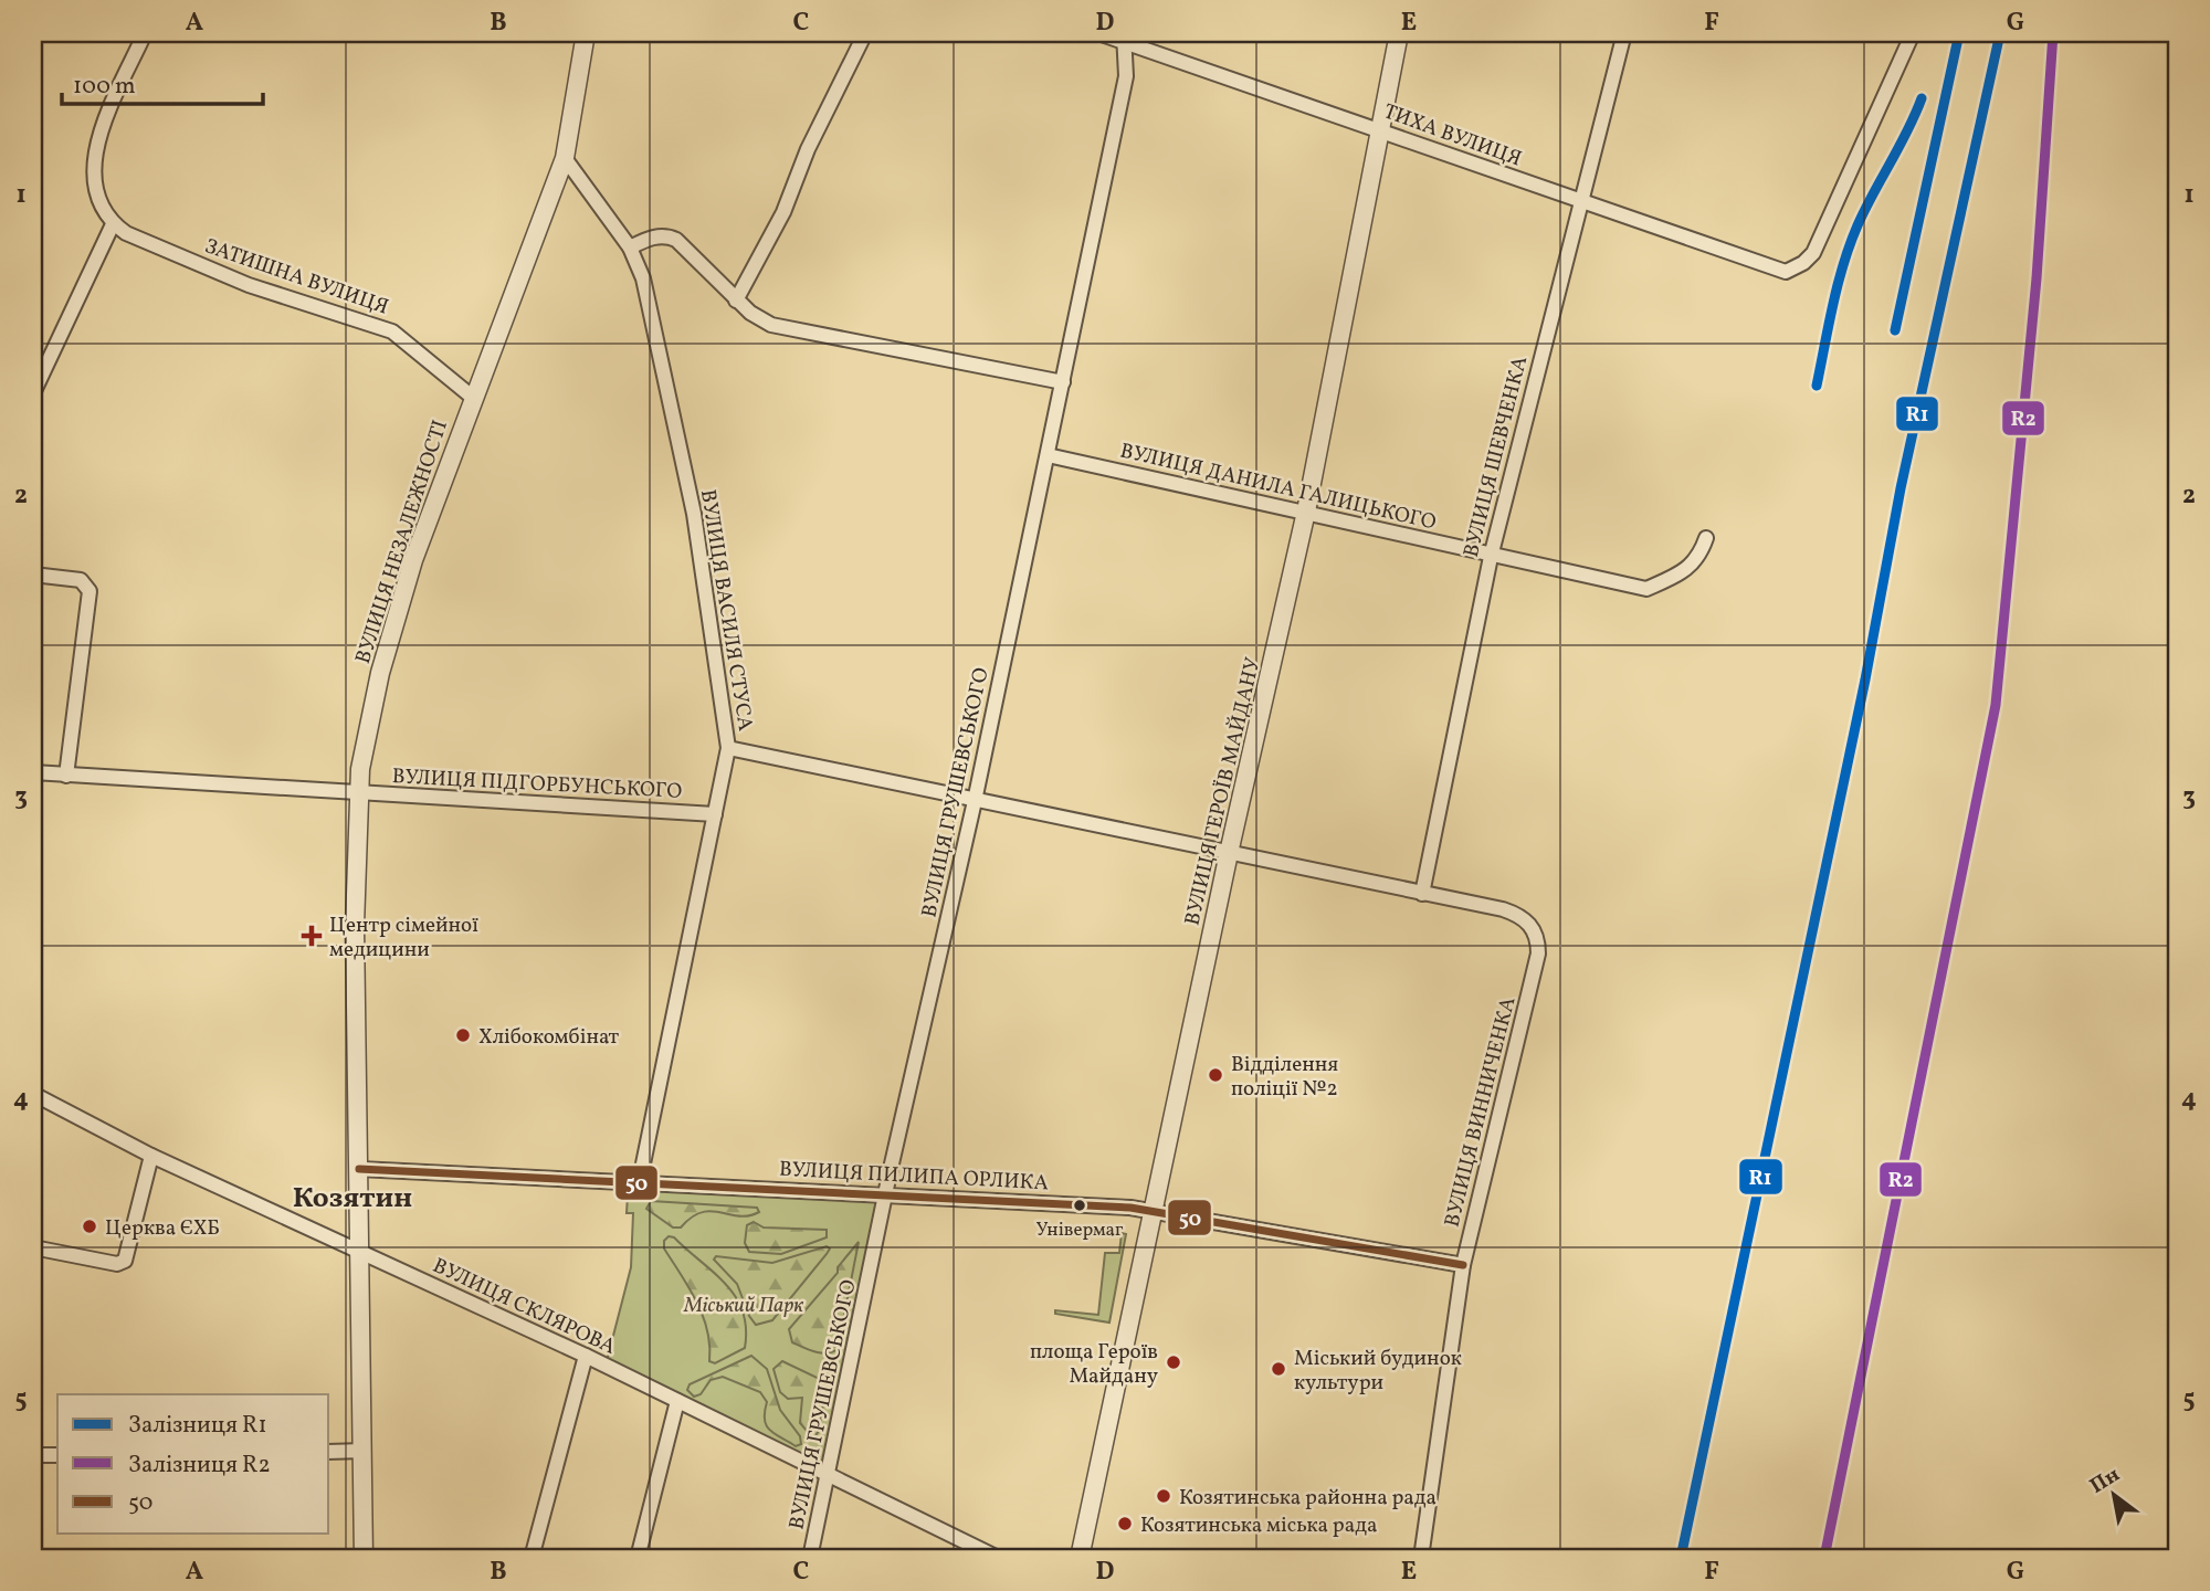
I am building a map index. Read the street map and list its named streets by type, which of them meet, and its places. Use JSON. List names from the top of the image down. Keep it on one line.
{"streets":{"street":["ТИХА ВУЛИЦЯ","ЗАТИШНА ВУЛИЦЯ","ВУЛИЦЯ ШЕВЧЕНКА","ВУЛИЦЯ ДАНИЛА ГАЛИЦЬКОГО","ВУЛИЦЯ НЕЗАЛЕЖНОСТІ","ВУЛИЦЯ ВАСИЛЯ СТУСА","ВУЛИЦЯ ПІДГОРБУНСЬКОГО","ВУЛИЦЯ ГЕРОЇВ МАЙДАНУ","ВУЛИЦЯ ГРУШЕВСЬКОГО","ВУЛИЦЯ ВИННИЧЕНКА","ВУЛИЦЯ ПИЛИПА ОРЛИКА","ВУЛИЦЯ СКЛЯРОВА"]},"crossings":[["ТИХА ВУЛИЦЯ","ВУЛИЦЯ ШЕВЧЕНКА"],["ТИХА ВУЛИЦЯ","ВУЛИЦЯ ГЕРОЇВ МАЙДАНУ"],["ТИХА ВУЛИЦЯ","ВУЛИЦЯ ГРУШЕВСЬКОГО"],["ЗАТИШНА ВУЛИЦЯ","ВУЛИЦЯ НЕЗАЛЕЖНОСТІ"],["ВУЛИЦЯ ШЕВЧЕНКА","ВУЛИЦЯ ДАНИЛА ГАЛИЦЬКОГО"],["ВУЛИЦЯ ШЕВЧЕНКА","ВУЛИЦЯ ВИННИЧЕНКА"],["ВУЛИЦЯ ДАНИЛА ГАЛИЦЬКОГО","ВУЛИЦЯ ГЕРОЇВ МАЙДАНУ"],["ВУЛИЦЯ ДАНИЛА ГАЛИЦЬКОГО","ВУЛИЦЯ ГРУШЕВСЬКОГО"],["ВУЛИЦЯ НЕЗАЛЕЖНОСТІ","ВУЛИЦЯ ВАСИЛЯ СТУСА"],["ВУЛИЦЯ НЕЗАЛЕЖНОСТІ","ВУЛИЦЯ ПІДГОРБУНСЬКОГО"],["ВУЛИЦЯ НЕЗАЛЕЖНОСТІ","ВУЛИЦЯ ПИЛИПА ОРЛИКА"],["ВУЛИЦЯ НЕЗАЛЕЖНОСТІ","ВУЛИЦЯ СКЛЯРОВА"],["ВУЛИЦЯ ВАСИЛЯ СТУСА","ВУЛИЦЯ ПІДГОРБУНСЬКОГО"],["ВУЛИЦЯ ВАСИЛЯ СТУСА","ВУЛИЦЯ ПИЛИПА ОРЛИКА"],["ВУЛИЦЯ ГЕРОЇВ МАЙДАНУ","ВУЛИЦЯ ПИЛИПА ОРЛИКА"],["ВУЛИЦЯ ГРУШЕВСЬКОГО","ВУЛИЦЯ ПИЛИПА ОРЛИКА"],["ВУЛИЦЯ ГРУШЕВСЬКОГО","ВУЛИЦЯ СКЛЯРОВА"],["ВУЛИЦЯ ВИННИЧЕНКА","ВУЛИЦЯ ПИЛИПА ОРЛИКА"]],"districts":["Козятин"],"parks":["Міський Парк"],"places":{"health":["Центр сімейної медицини"],"other":["Хлібокомбінат","Відділення поліції №2","Універмаг","Церква ЄХБ","площа Героїв Майдану","Міський будинок культури","Козятинська районна рада","Козятинська міська рада"]},"lines":["rail line R1","rail line R2","transit line 50"],"legend":["Залізниця R1","Залізниця R2","50"],"scale_bar":"100 m","north":"top left","grid":{"columns":["A","B","C","D","E","F","G"],"rows":["1","2","3","4","5"]}}
